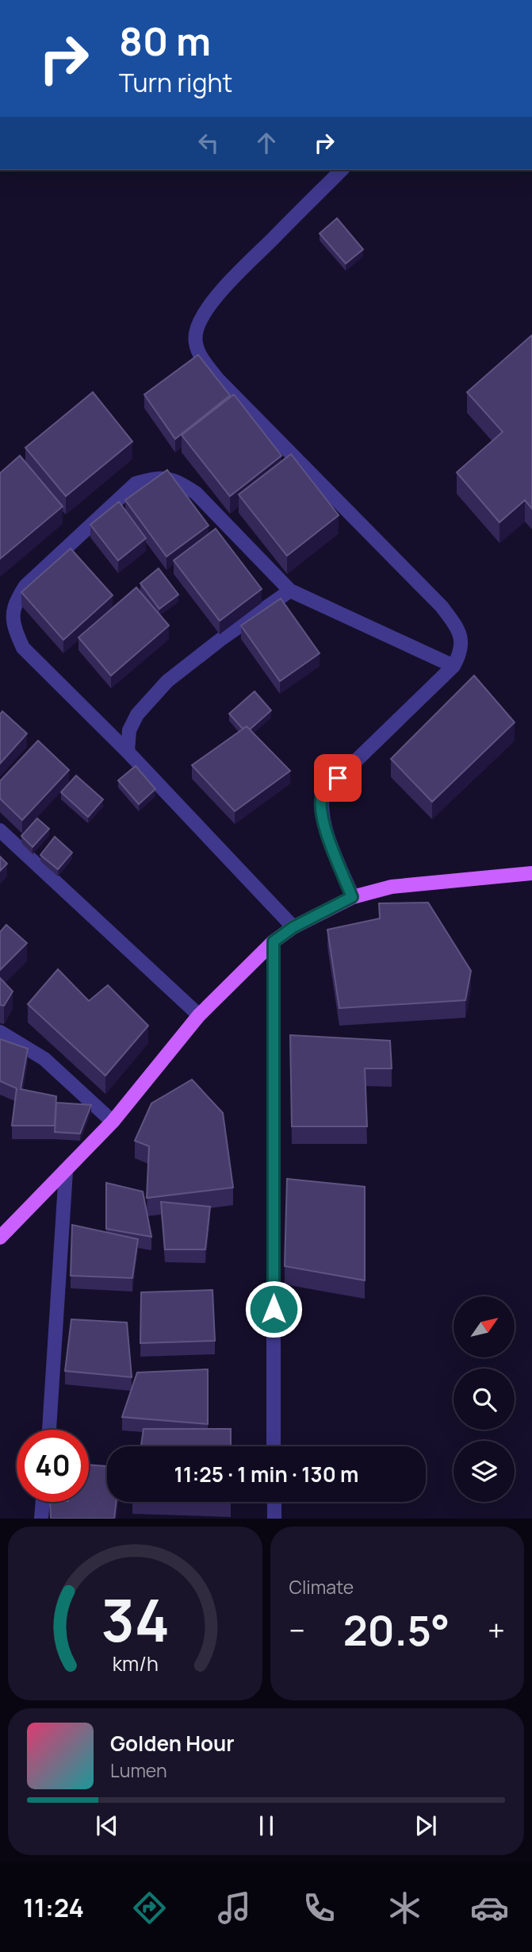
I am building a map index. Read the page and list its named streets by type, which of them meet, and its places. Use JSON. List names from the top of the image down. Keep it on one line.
{"north":"top right","page":{"turn":["80 m","Turn right"],"limit":"40","trip":"11:25 · 1 min · 130 m","tile":"Climate","heat":["−","20.5°","+"],"song":["Golden Hour","Lumen"],"tabs":"11:24","gauge":["34","km/h"]}}
